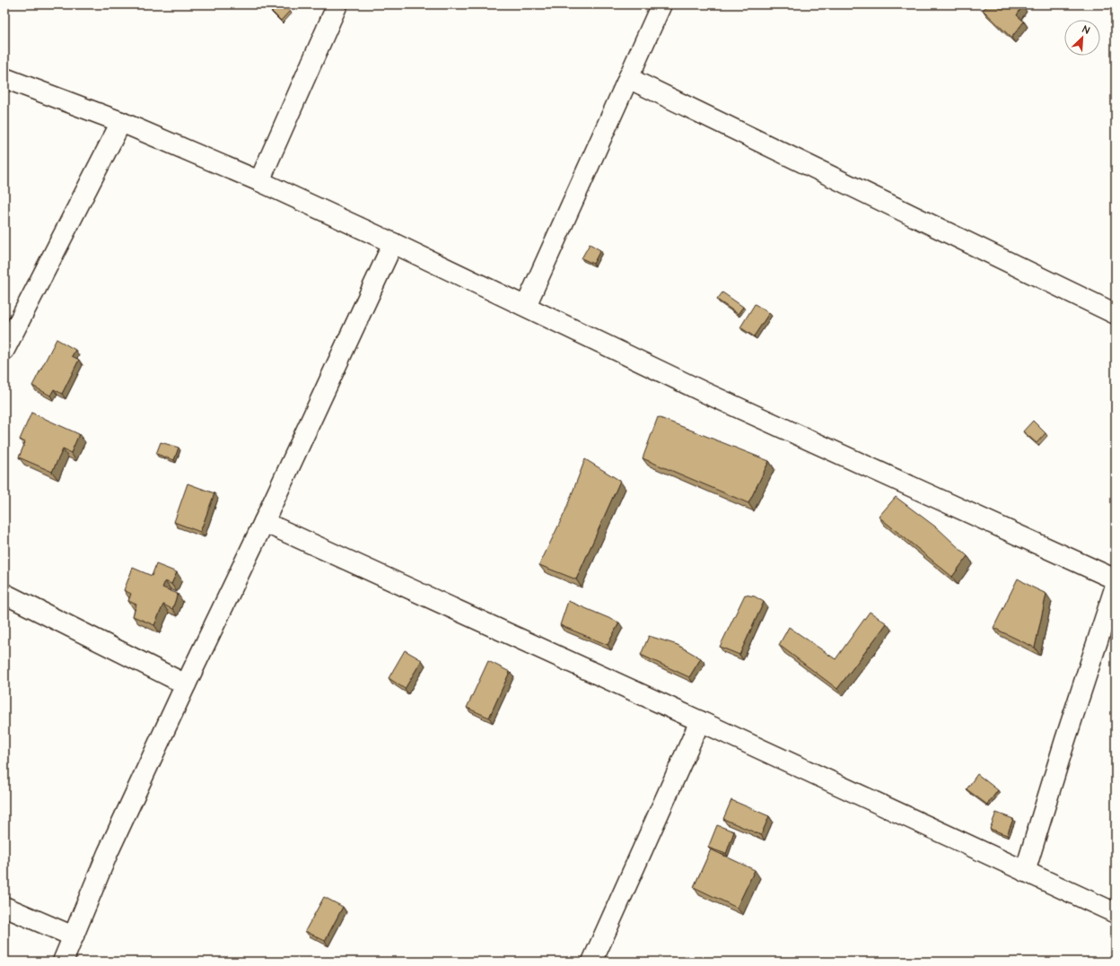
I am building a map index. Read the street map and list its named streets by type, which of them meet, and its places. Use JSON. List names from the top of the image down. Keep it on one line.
{"north":"top right"}
